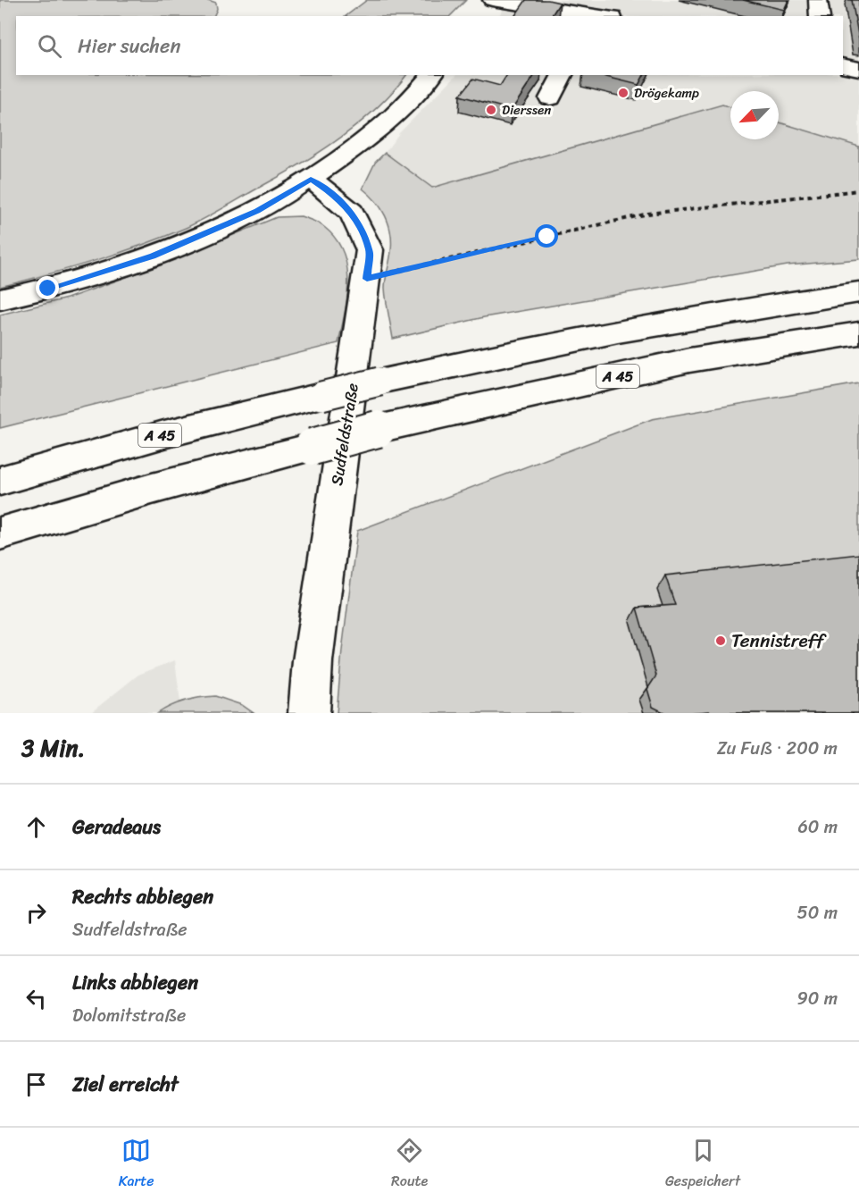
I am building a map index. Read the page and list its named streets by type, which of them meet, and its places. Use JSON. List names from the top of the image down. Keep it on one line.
{"streets":{"main road":["A 45","Sudfeldstraße"]},"places":["Drögekamp","Dierssen","Tennistreff"],"north":"bottom left","page":{"search":"Hier suchen","heading":["3 Min.","Zu Fuß · 200 m"],"list":[["Geradeaus","60 m"],["Rechts abbiegen","Sudfeldstraße","50 m"],["Links abbiegen","Dolomitstraße","90 m"],"Ziel erreicht"],"nav":["Karte","Route","Gespeichert"]}}
